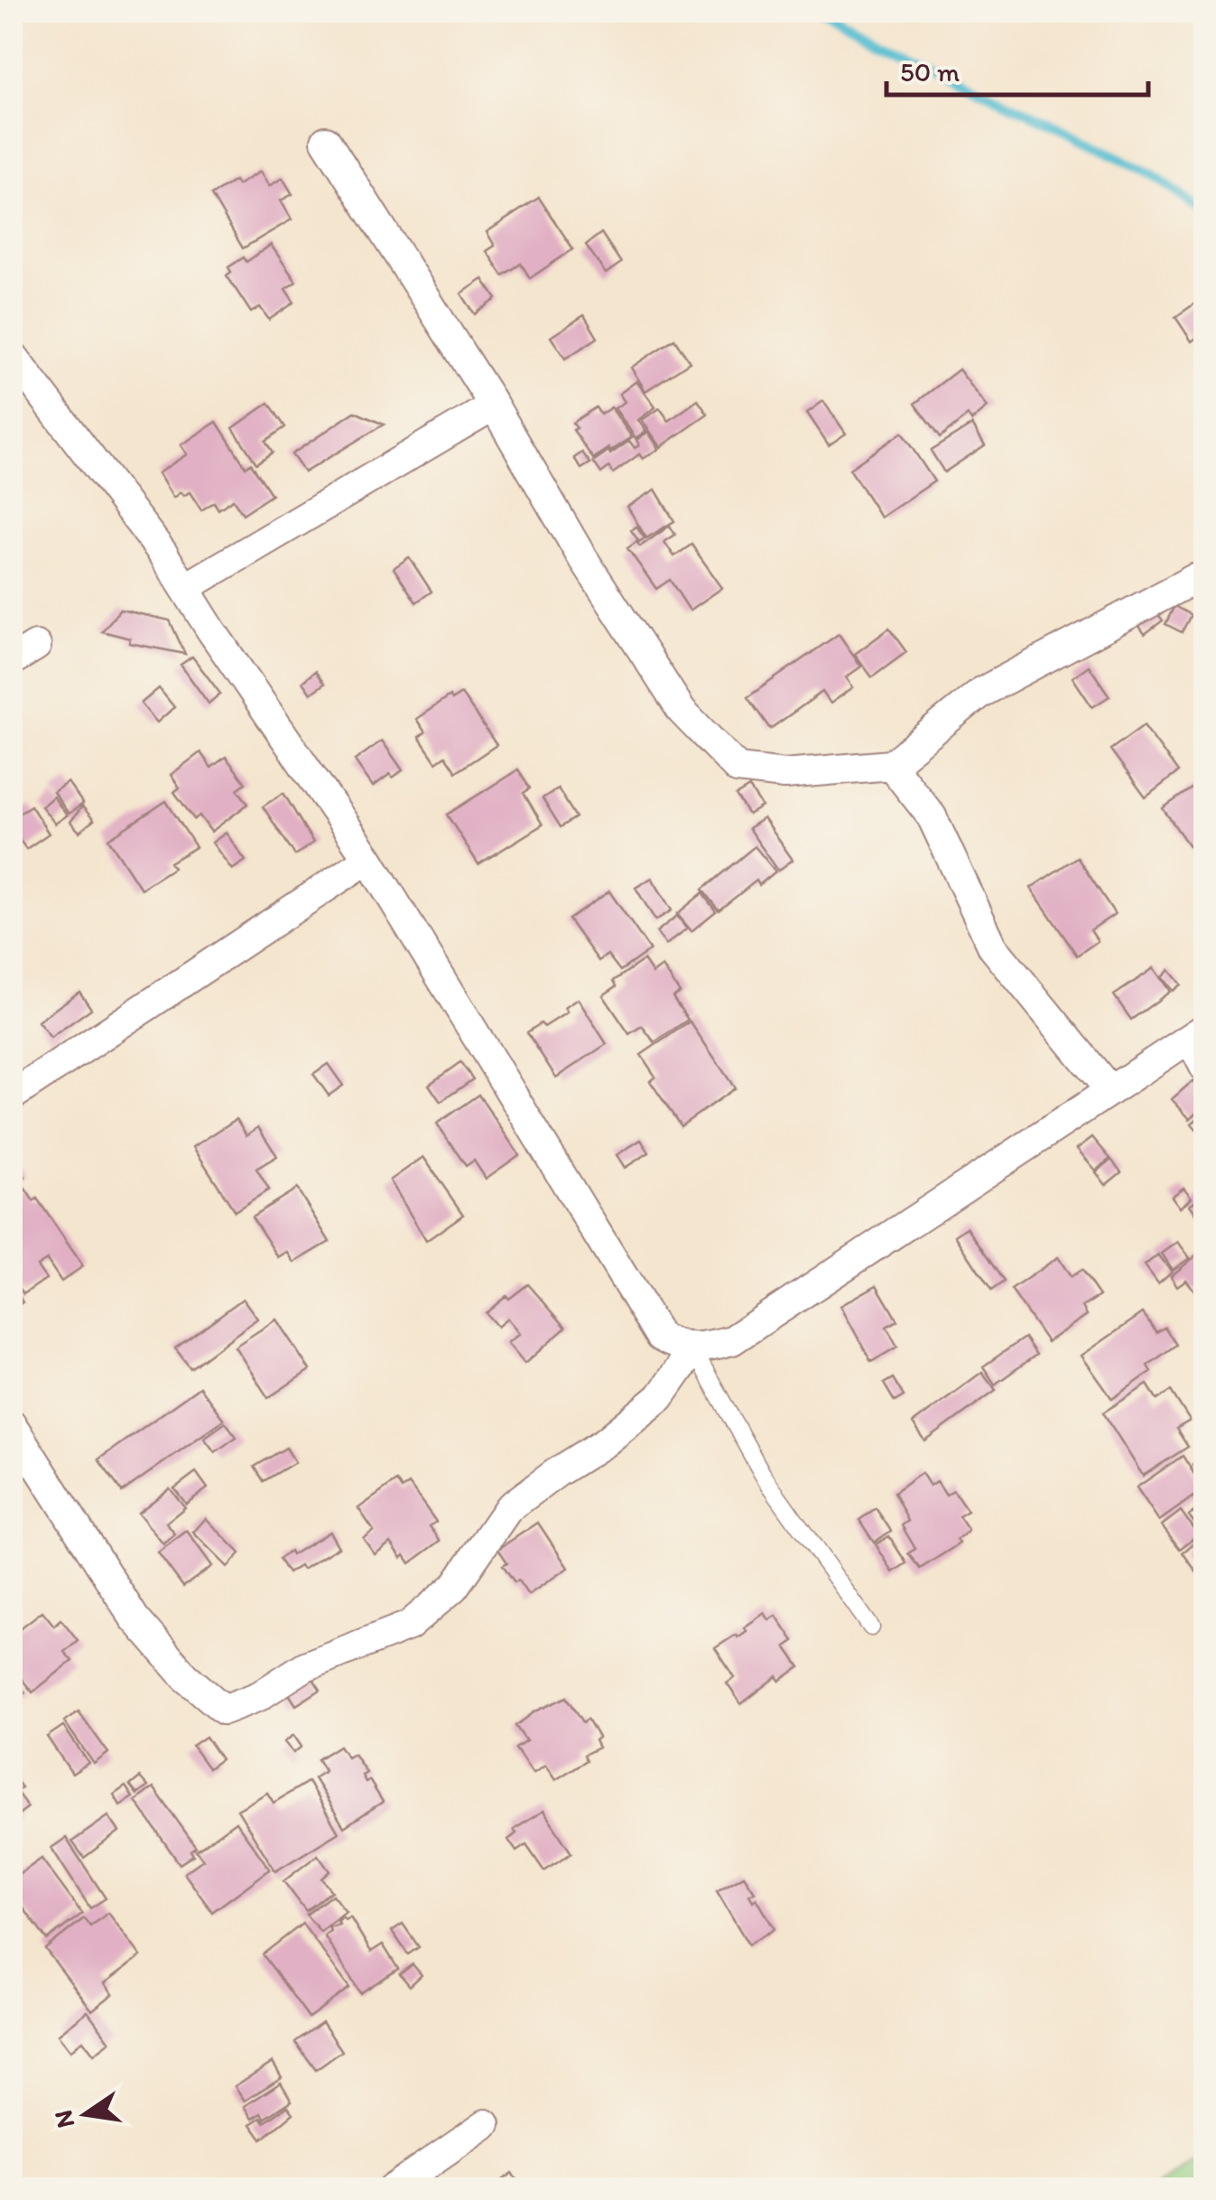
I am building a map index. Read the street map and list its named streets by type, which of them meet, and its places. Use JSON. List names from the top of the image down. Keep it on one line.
{"scale_bar":"50 m","north":"left"}
